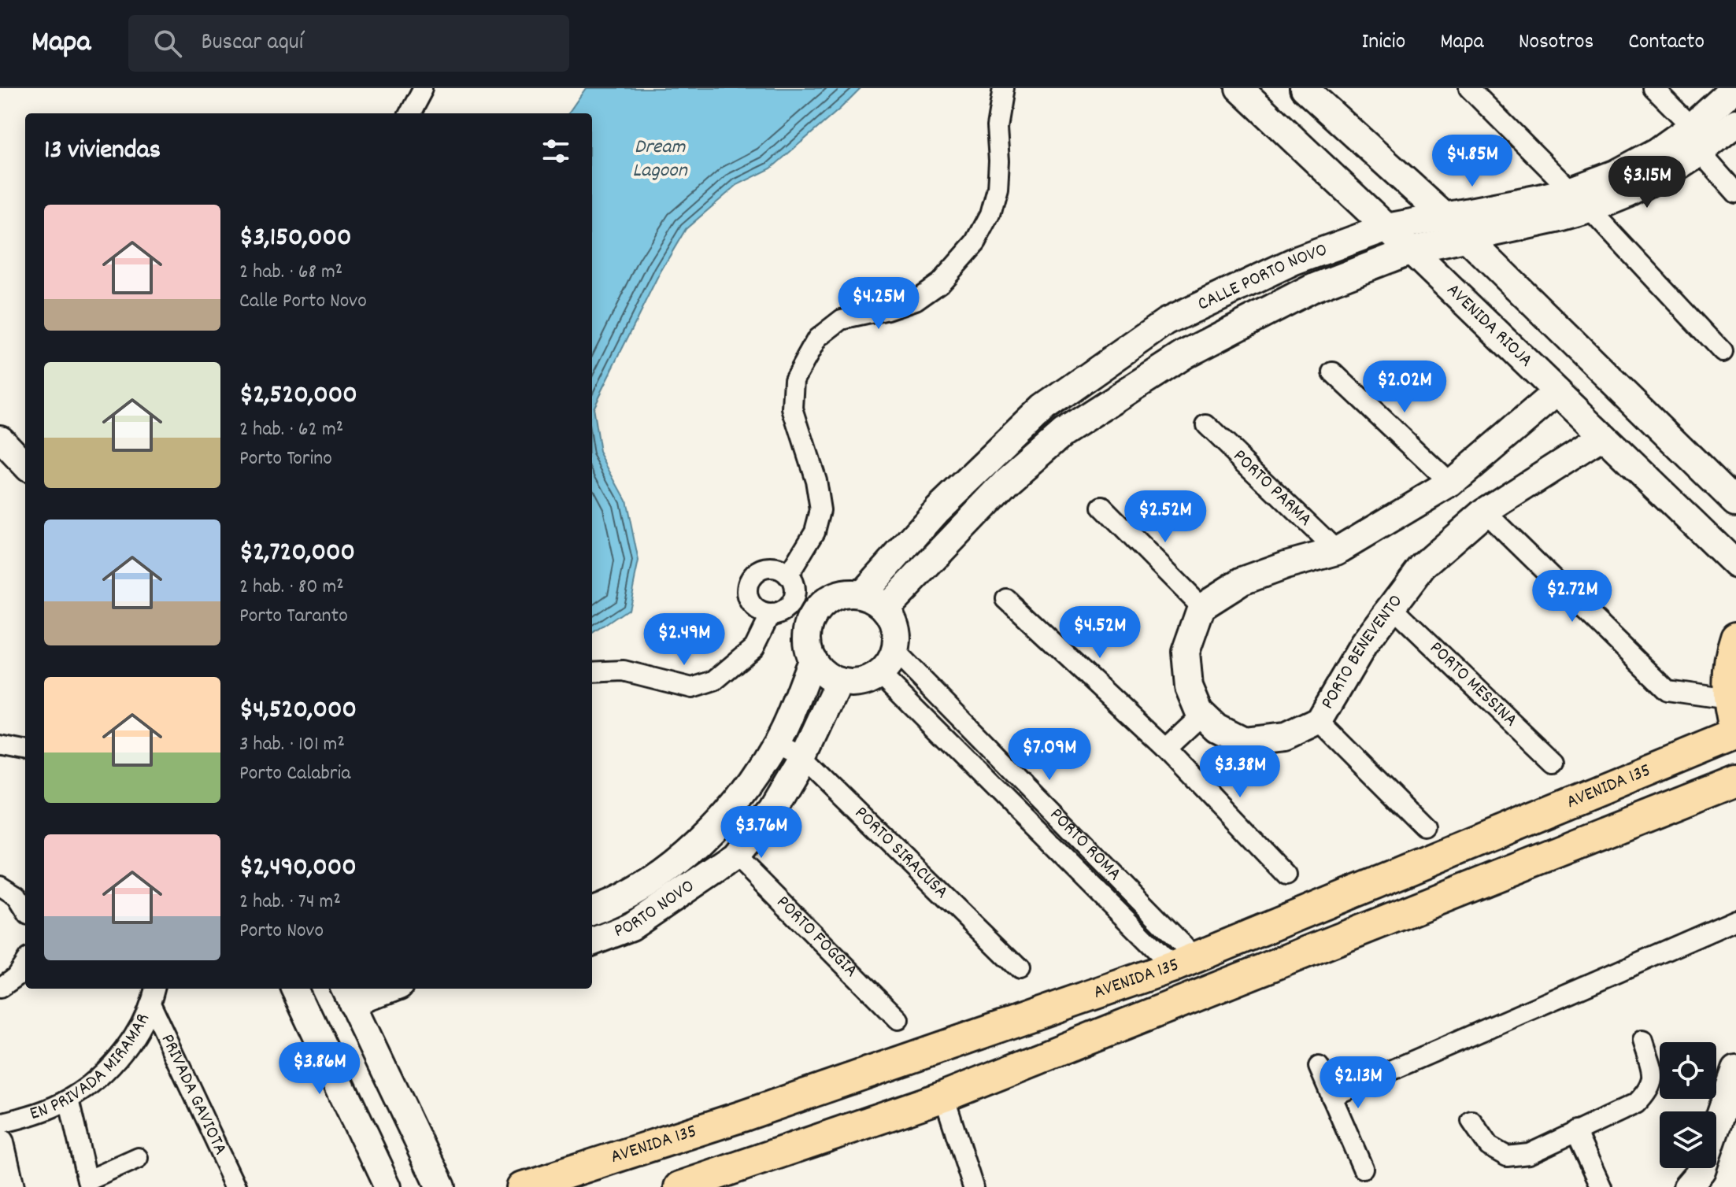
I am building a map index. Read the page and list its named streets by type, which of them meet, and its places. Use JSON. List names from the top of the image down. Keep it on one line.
{"streets":{"main road":["AVENIDA 135"],"street":["CALLE PORTO NOVO","AVENIDA RIOJA","PORTO PARMA","PORTO BENEVENTO","PORTO MESSINA","PORTO ROMA","PORTO SIRACUSA","PORTO NOVO","PORTO FOGGIA","EN PRIVADA MIRAMAR","PRIVADA GAVIOTA"]},"crossings":[["CALLE PORTO NOVO","AVENIDA RIOJA"],["CALLE PORTO NOVO","PORTO ROMA"],["CALLE PORTO NOVO","PORTO NOVO"],["AVENIDA RIOJA","PORTO BENEVENTO"],["PORTO BENEVENTO","PORTO MESSINA"],["AVENIDA 135","PORTO ROMA"],["PORTO ROMA","PORTO NOVO"],["PORTO SIRACUSA","PORTO NOVO"],["PORTO NOVO","PORTO FOGGIA"],["EN PRIVADA MIRAMAR","PRIVADA GAVIOTA"]],"water":["Dream Lagoon"],"page":{"header":"Mapa","search":"Buscar aquí","nav":["Inicio","Mapa","Nosotros","Contacto"],"heading":"13 viviendas","price":["$4.85M","$3.15M","$4.25M","$2.02M","$2.52M","$2.72M","$4.52M","$2.49M","$7.09M","$3.38M","$3.76M","$3.86M","$2.13M"],"list":[{"name":"$3,150,000","note":"2 hab. · 68 m² · Calle Porto Novo"},{"name":"$2,520,000","note":"2 hab. · 62 m² · Porto Torino"},{"name":"$2,720,000","note":"2 hab. · 80 m² · Porto Taranto"},{"name":"$4,520,000","note":"3 hab. · 101 m² · Porto Calabria"},{"name":"$2,490,000","note":"2 hab. · 74 m² · Porto Novo"}]}}
